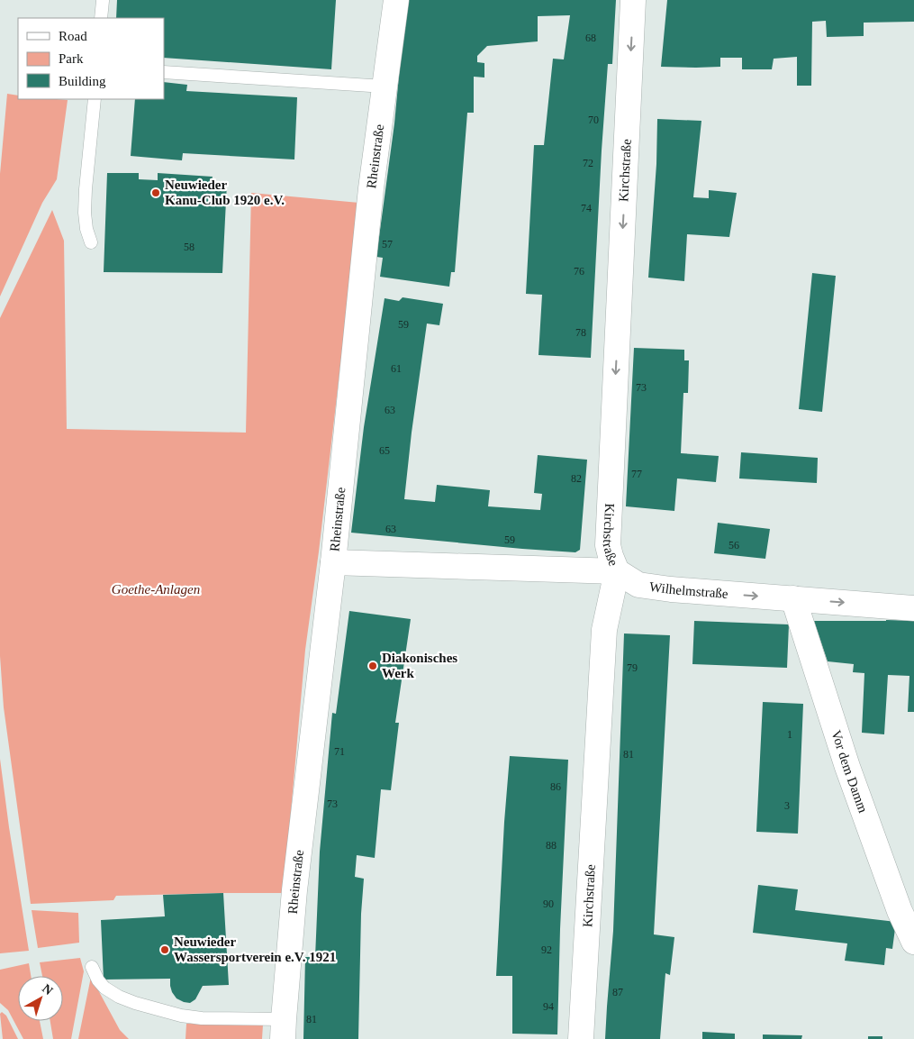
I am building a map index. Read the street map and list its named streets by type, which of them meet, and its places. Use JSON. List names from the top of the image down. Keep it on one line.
{"streets":{"street":["Rheinstraße","Kirchstraße","Wilhelmstraße","Vor dem Damm"]},"crossings":[["Kirchstraße","Wilhelmstraße"],["Wilhelmstraße","Vor dem Damm"]],"one_way":["Kirchstraße","Wilhelmstraße"],"parks":["Goethe-Anlagen"],"places":["Neuwieder Kanu-Club 1920 e.V.","Diakonisches Werk","Neuwieder Wassersportverein e.V. 1921"],"house_numbers":["68","70","72","74","57","58","76","59","78","61","73","63","65","77","82","63","59","56","79","1","71","81","86","73","3","88","90","92","87","94","81"],"legend":["Road","Park","Building"],"north":"top right"}
